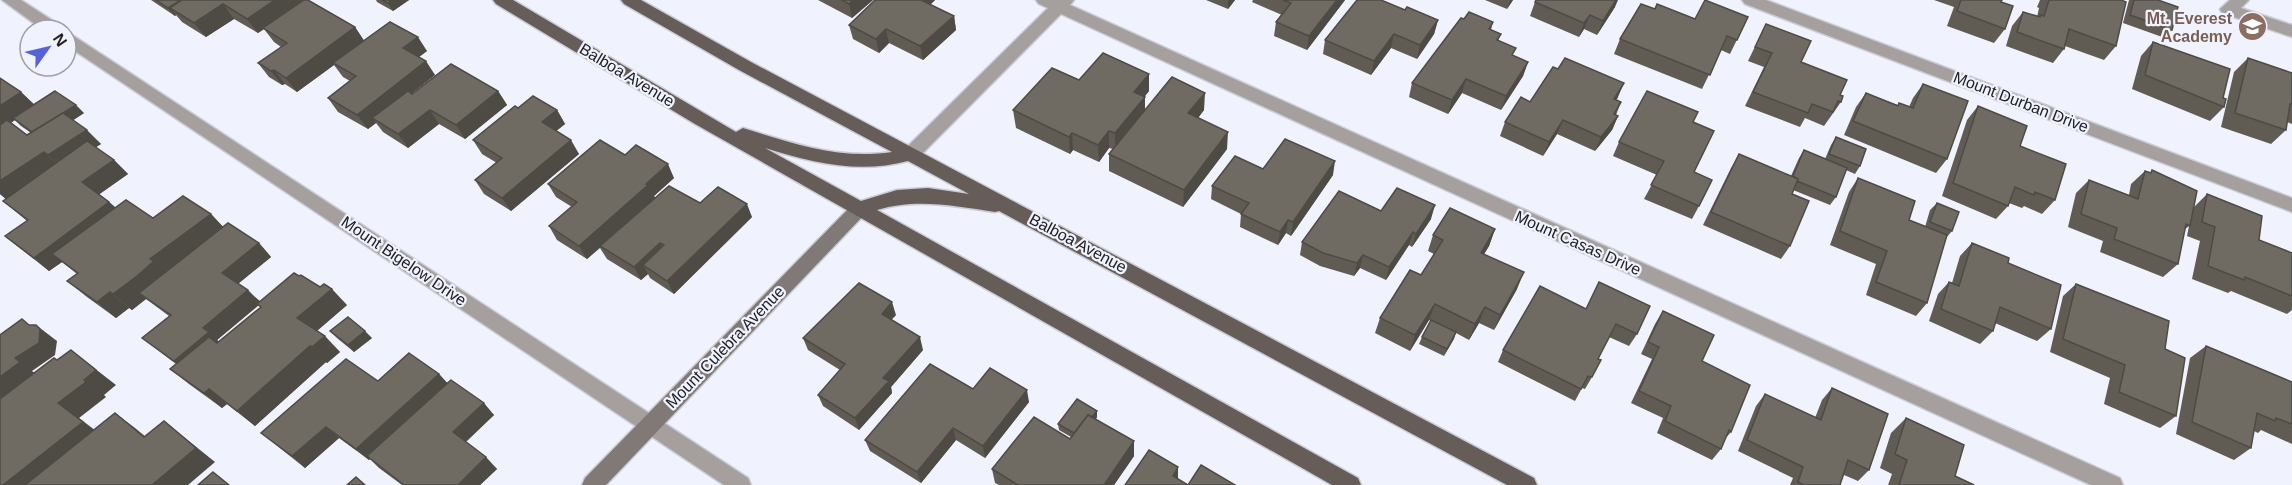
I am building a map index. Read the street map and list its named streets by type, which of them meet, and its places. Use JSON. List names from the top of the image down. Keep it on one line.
{"streets":{"main road":["Balboa Avenue"],"street":["Mount Durban Drive","Mount Casas Drive","Mount Bigelow Drive","Mount Culebra Avenue"]},"crossings":[["Balboa Avenue","Mount Culebra Avenue"],["Mount Bigelow Drive","Mount Culebra Avenue"]],"places":{"school or university":["Mt. Everest Academy"]},"north":"top right"}
